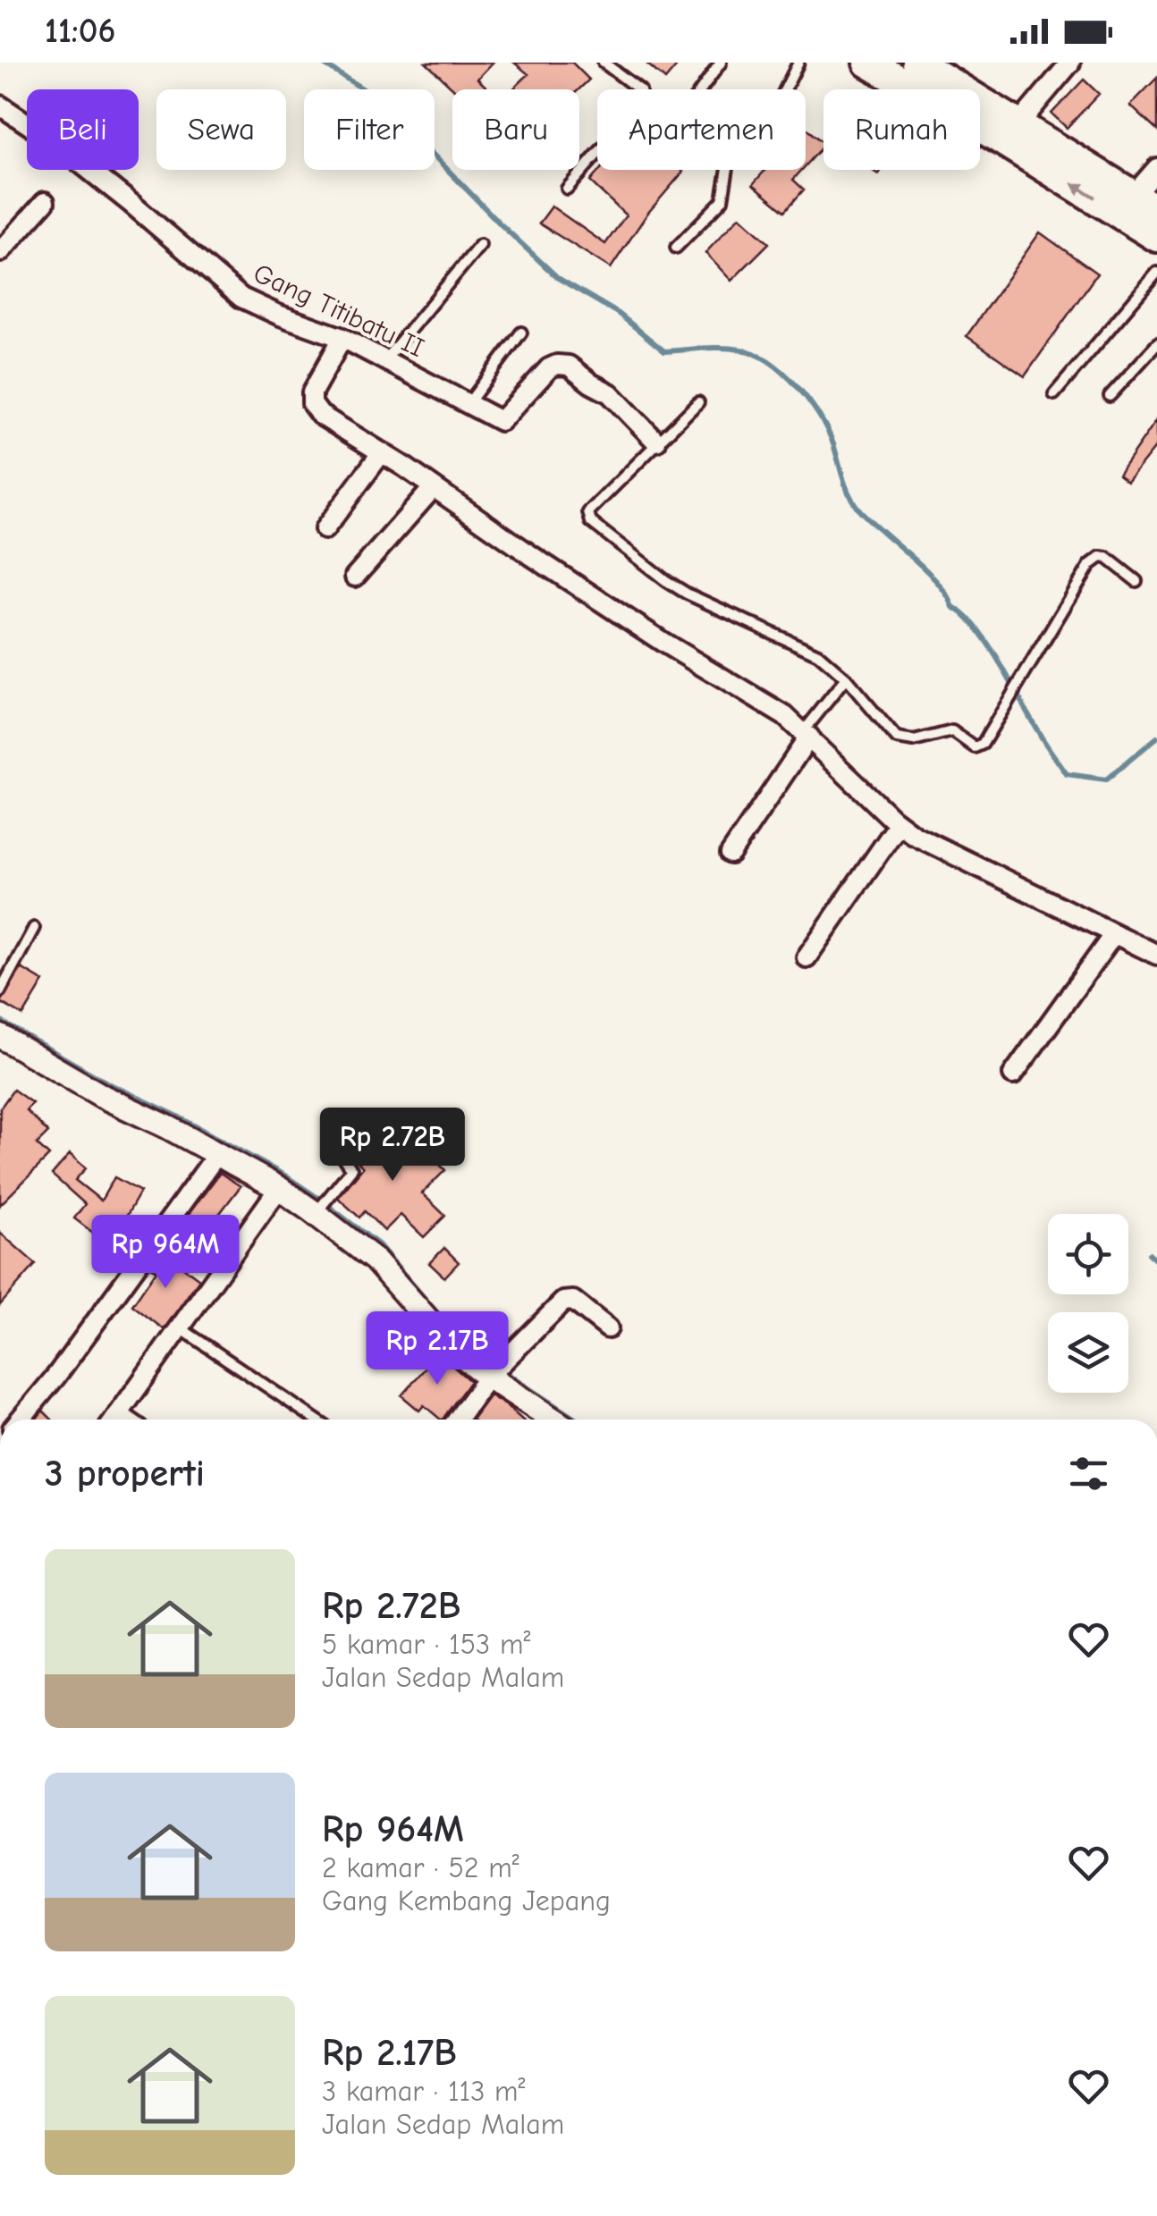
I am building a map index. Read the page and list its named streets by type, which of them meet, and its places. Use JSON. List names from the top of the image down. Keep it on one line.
{"streets":{"street":["Gang Titibatu II"]},"page":{"status":"11:06","chip":["Beli","Sewa","Filter","Baru","Apartemen","Rumah"],"price":["Rp 2.72B","Rp 964M","Rp 2.17B"],"heading":"3 properti","list":[{"name":"Rp 2.72B","note":"5 kamar · 153 m² · Jalan Sedap Malam"},{"name":"Rp 964M","note":"2 kamar · 52 m² · Gang Kembang Jepang"},{"name":"Rp 2.17B","note":"3 kamar · 113 m² · Jalan Sedap Malam"}]}}
